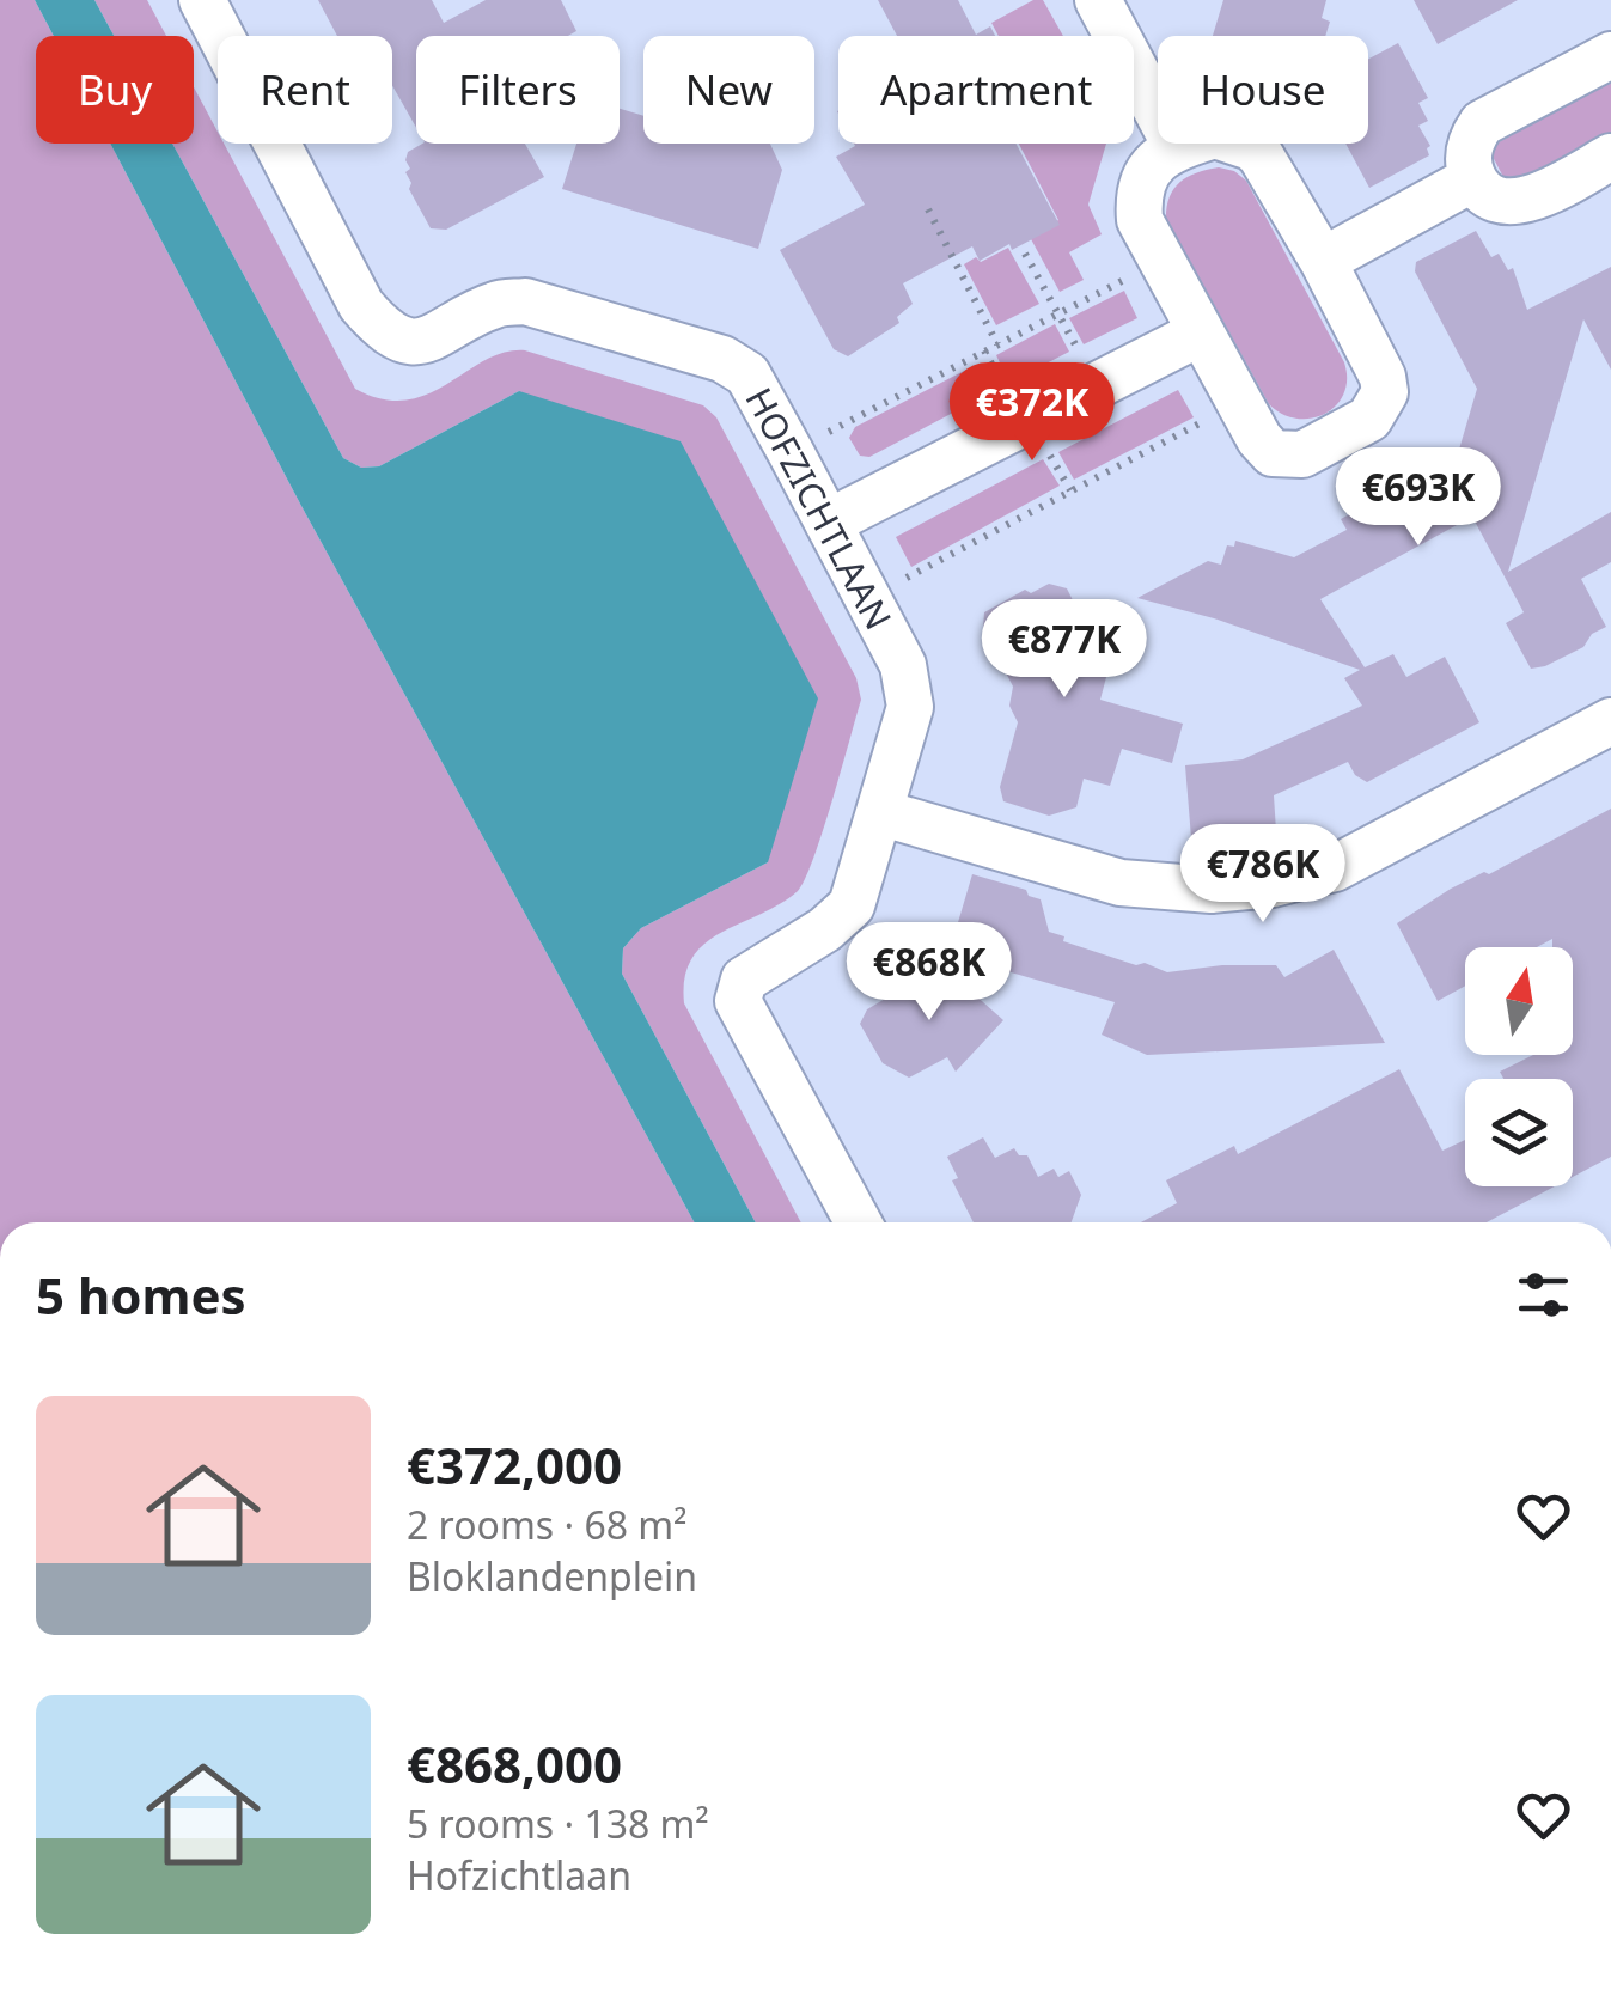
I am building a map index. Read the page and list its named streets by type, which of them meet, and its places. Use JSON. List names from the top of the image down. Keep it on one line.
{"streets":{"street":["HOFZICHTLAAN"]},"north":"top","page":{"chip":["Buy","Rent","Filters","New","Apartment","House"],"price":["€372K","€693K","€877K","€786K","€868K"],"heading":"5 homes","list":[{"name":"€372,000","note":"2 rooms · 68 m² · Bloklandenplein"},{"name":"€868,000","note":"5 rooms · 138 m² · Hofzichtlaan"}]}}
